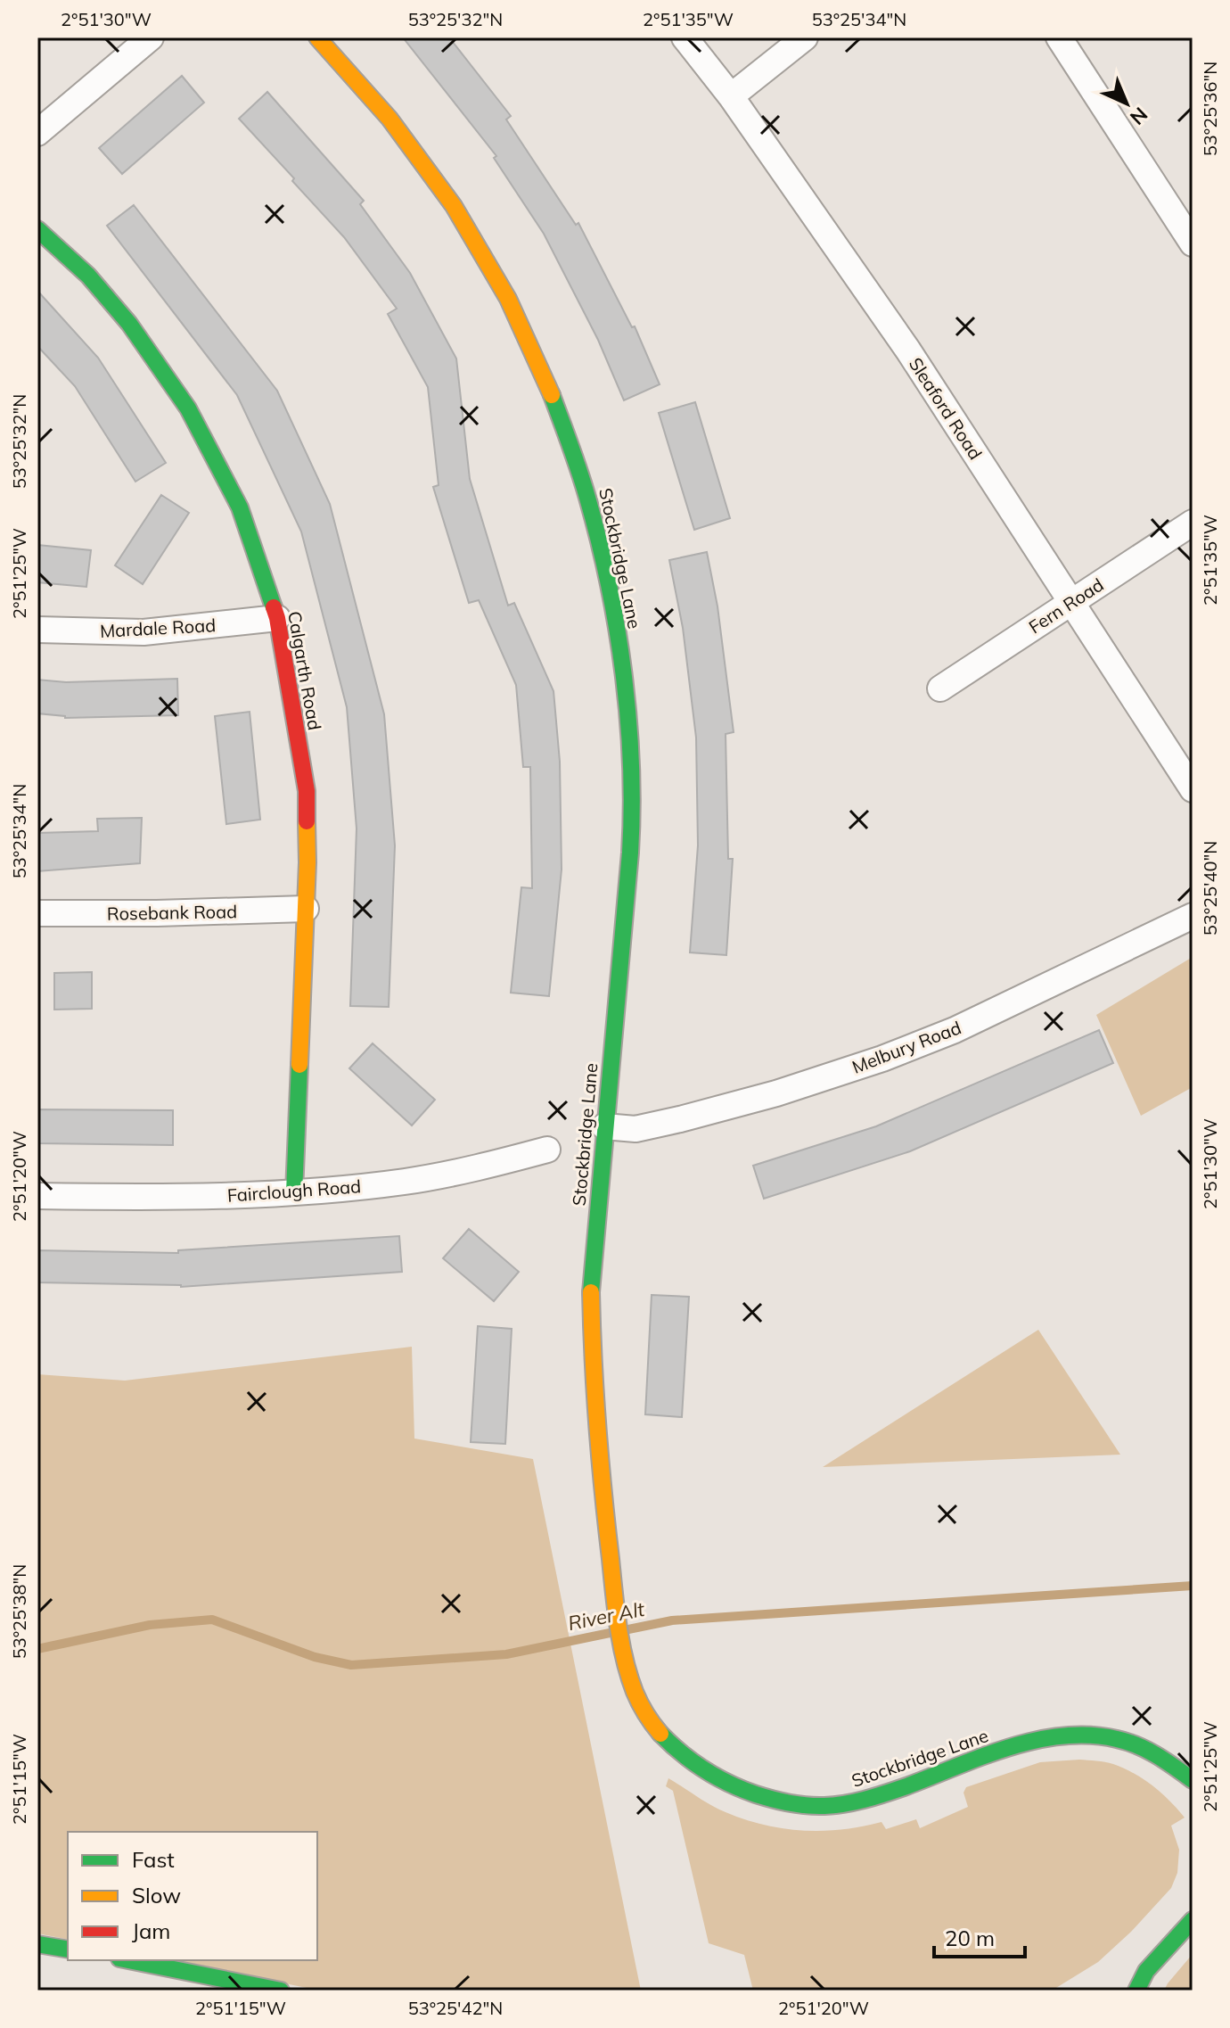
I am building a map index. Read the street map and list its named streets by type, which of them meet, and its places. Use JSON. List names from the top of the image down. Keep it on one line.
{"streets":{"main road":["Stockbridge Lane","Calgarth Road"],"street":["Sleaford Road","Fern Road","Mardale Road","Rosebank Road","Melbury Road","Fairclough Road"]},"crossings":[["Sleaford Road","Fern Road"],["Stockbridge Lane","Melbury Road"],["Mardale Road","Calgarth Road"],["Calgarth Road","Rosebank Road"],["Calgarth Road","Fairclough Road"]],"water":["River Alt"],"legend":["Fast","Slow","Jam"],"scale_bar":"20 m","north":"bottom right","coordinates":["2°51'30\"W","53°25'32\"N","2°51'35\"W","53°25'34\"N","53°25'36\"N","2°51'25\"W","53°25'40\"N","2°51'20\"W","53°25'38\"N","2°51'15\"W","53°25'42\"N"]}
